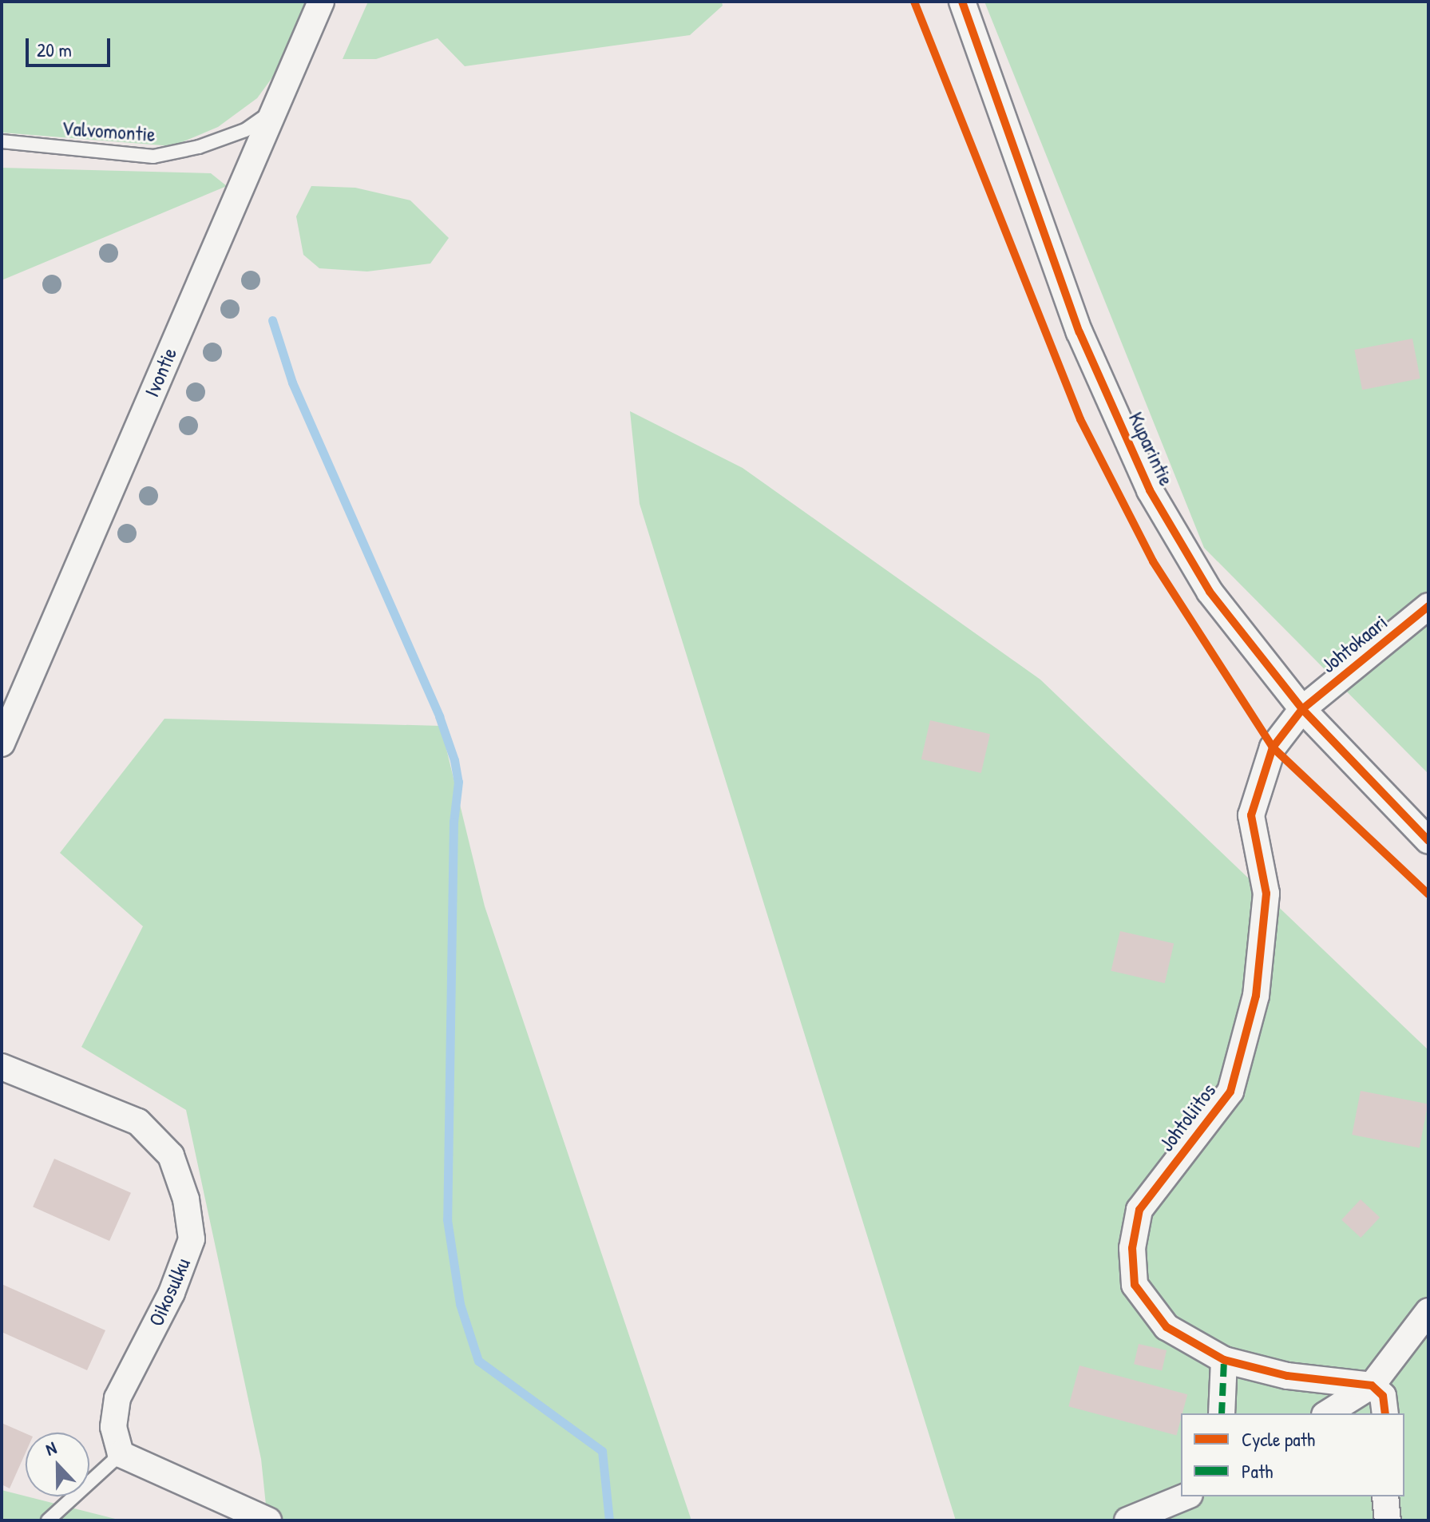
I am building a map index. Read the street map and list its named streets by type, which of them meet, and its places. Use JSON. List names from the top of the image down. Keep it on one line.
{"streets":{"street":["Ivontie","Kuparintie","Johtokaari","Johtoliitos","Oikosulku"],"lane":["Valvomontie"]},"crossings":[["Valvomontie","Ivontie"],["Kuparintie","Johtokaari"],["Kuparintie","Johtoliitos"],["Johtokaari","Johtoliitos"]],"legend":["Cycle path","Path"],"scale_bar":"20 m","north":"top"}
